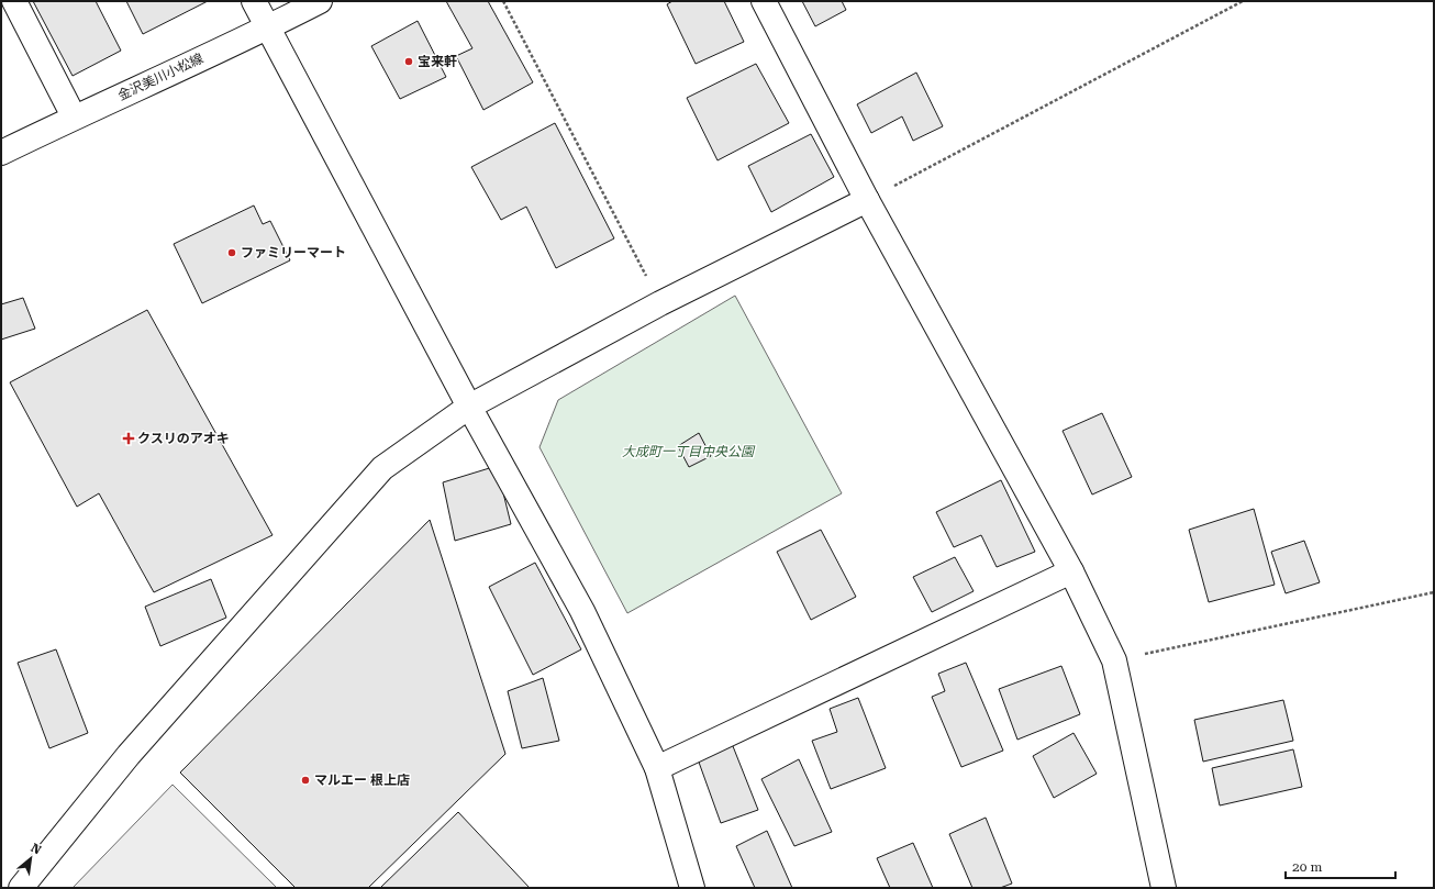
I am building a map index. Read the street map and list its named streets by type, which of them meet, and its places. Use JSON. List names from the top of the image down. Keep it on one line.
{"streets":{"street":["金沢美川小松線"]},"parks":["大成町一丁目中央公園"],"places":{"other":["宝来軒","ファミリーマート","マルエー 根上店"],"health":["クスリのアオキ"]},"scale_bar":"20 m","north":"top right"}
